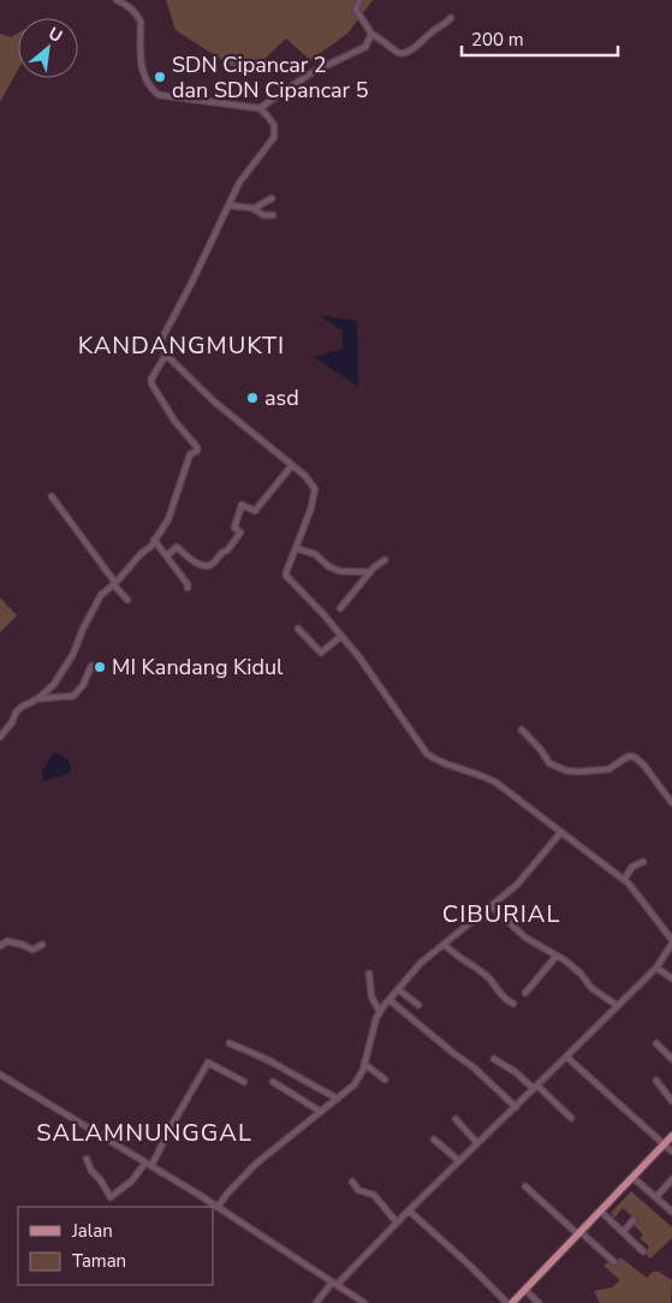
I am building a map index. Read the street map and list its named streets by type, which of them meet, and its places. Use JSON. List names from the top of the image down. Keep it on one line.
{"districts":["KANDANGMUKTI","CIBURIAL","SALAMNUNGGAL"],"places":["SDN Cipancar 2 dan SDN Cipancar 5","asd","MI Kandang Kidul"],"legend":["Jalan","Taman"],"scale_bar":"200 m","north":"top right"}
